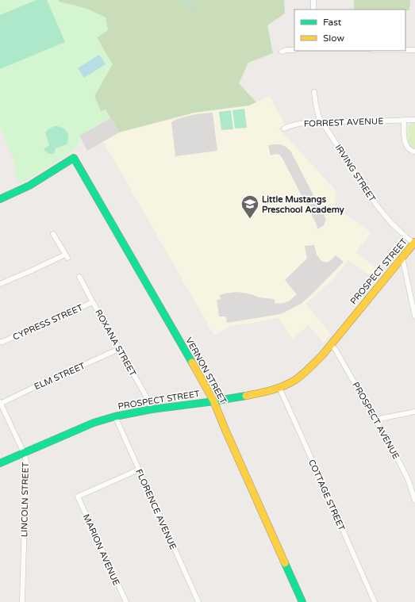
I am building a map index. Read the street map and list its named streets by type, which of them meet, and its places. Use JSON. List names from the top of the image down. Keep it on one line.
{"streets":{"street":["FORREST AVENUE","IRVING STREET","PROSPECT STREET","CYPRESS STREET","ROXANA STREET","VERNON STREET","ELM STREET","PROSPECT AVENUE","COTTAGE STREET","LINCOLN STREET","FLORENCE AVENUE","MARION AVENUE"]},"crossings":[["FORREST AVENUE","IRVING STREET"],["IRVING STREET","PROSPECT STREET"],["PROSPECT STREET","ROXANA STREET"],["PROSPECT STREET","VERNON STREET"],["PROSPECT STREET","PROSPECT AVENUE"],["PROSPECT STREET","COTTAGE STREET"],["PROSPECT STREET","LINCOLN STREET"],["PROSPECT STREET","FLORENCE AVENUE"],["CYPRESS STREET","ROXANA STREET"],["ROXANA STREET","ELM STREET"],["ELM STREET","LINCOLN STREET"],["FLORENCE AVENUE","MARION AVENUE"]],"places":{"school or university":["Little Mustangs Preschool Academy"]},"legend":["Fast","Slow"]}
